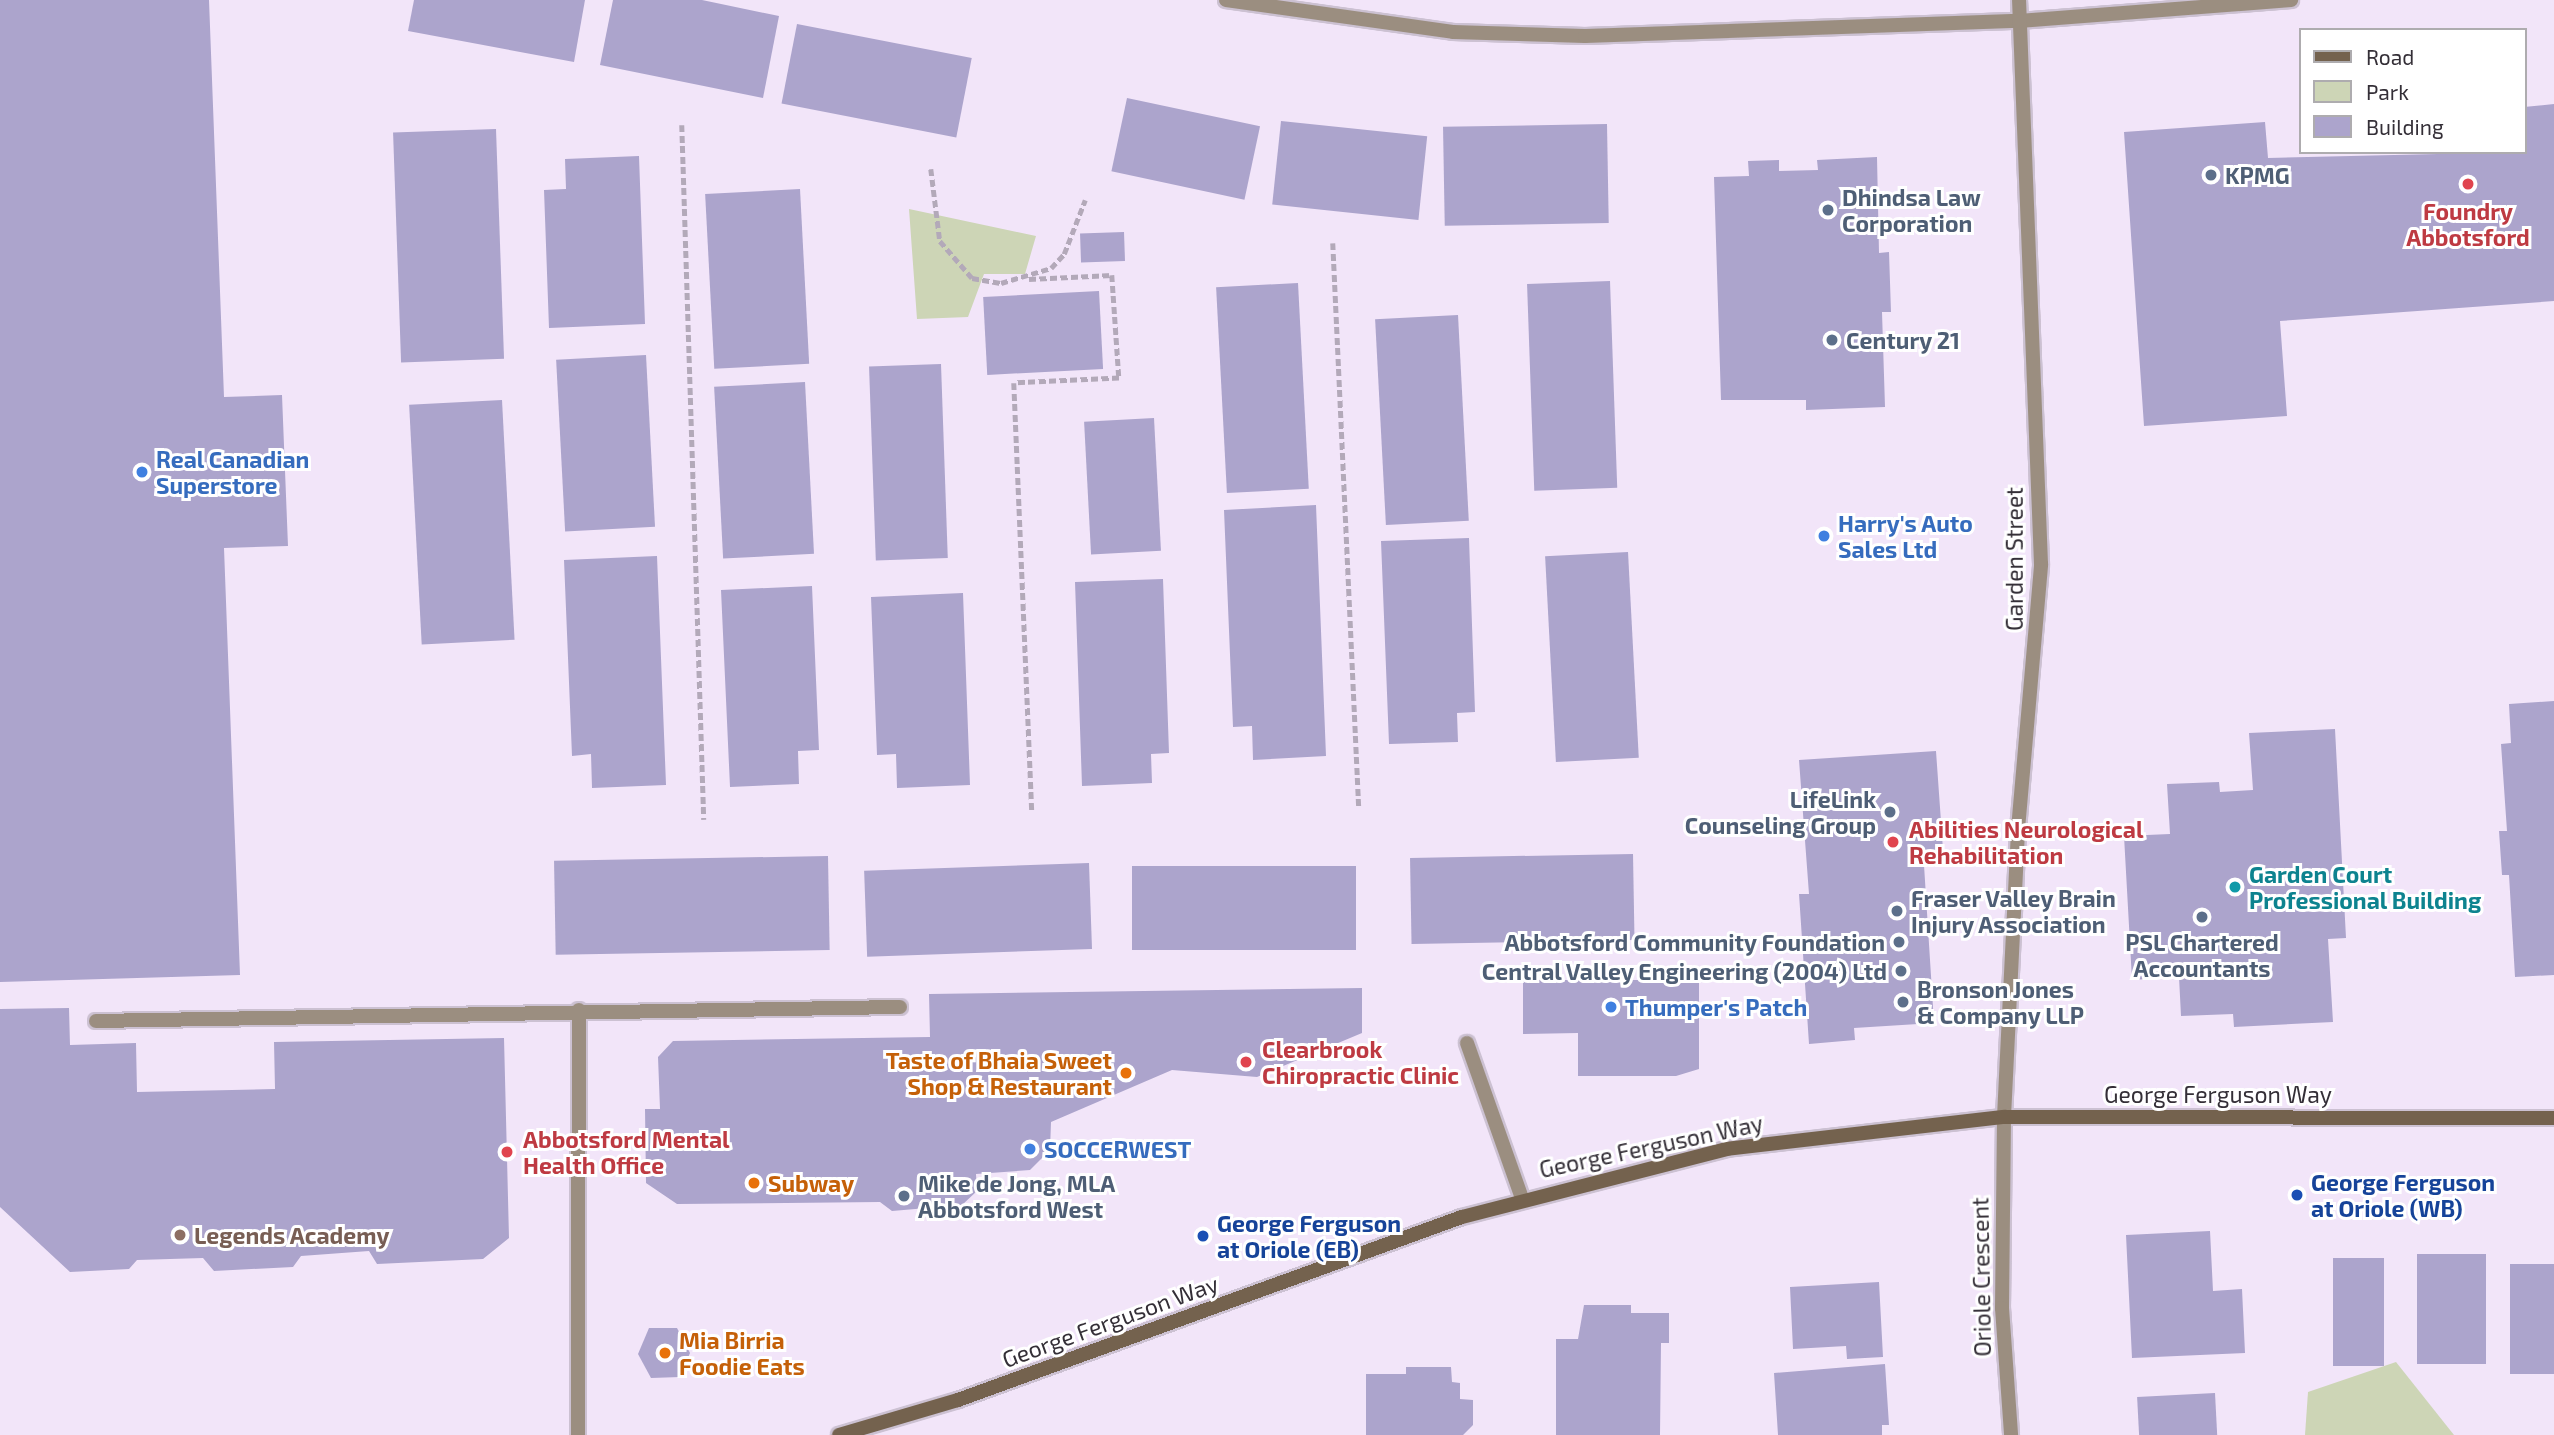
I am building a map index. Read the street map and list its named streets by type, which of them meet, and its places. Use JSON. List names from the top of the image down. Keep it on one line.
{"streets":{"main road":["George Ferguson Way"],"street":["Garden Street","Oriole Crescent"]},"crossings":[["Garden Street","George Ferguson Way"],["Garden Street","Oriole Crescent"],["George Ferguson Way","Oriole Crescent"]],"places":["KPMG","Foundry Abbotsford","Dhindsa Law Corporation","Century 21","Real Canadian Superstore","Harry's Auto Sales Ltd","LifeLink Counseling Group","Abilities Neurological Rehabilitation","Garden Court Professional Building","Fraser Valley Brain Injury Association","PSL Chartered Accountants","Abbotsford Community Foundation","Central Valley Engineering (2004) Ltd","Bronson Jones & Company LLP","Thumper's Patch","Clearbrook Chiropractic Clinic","Taste of Bhaia Sweet Shop & Restaurant","SOCCERWEST","Abbotsford Mental Health Office","Subway","George Ferguson at Oriole (WB)","Mike de Jong, MLA Abbotsford West","Legends Academy","George Ferguson at Oriole (EB)","Mia Birria Foodie Eats"],"legend":["Road","Park","Building"]}
